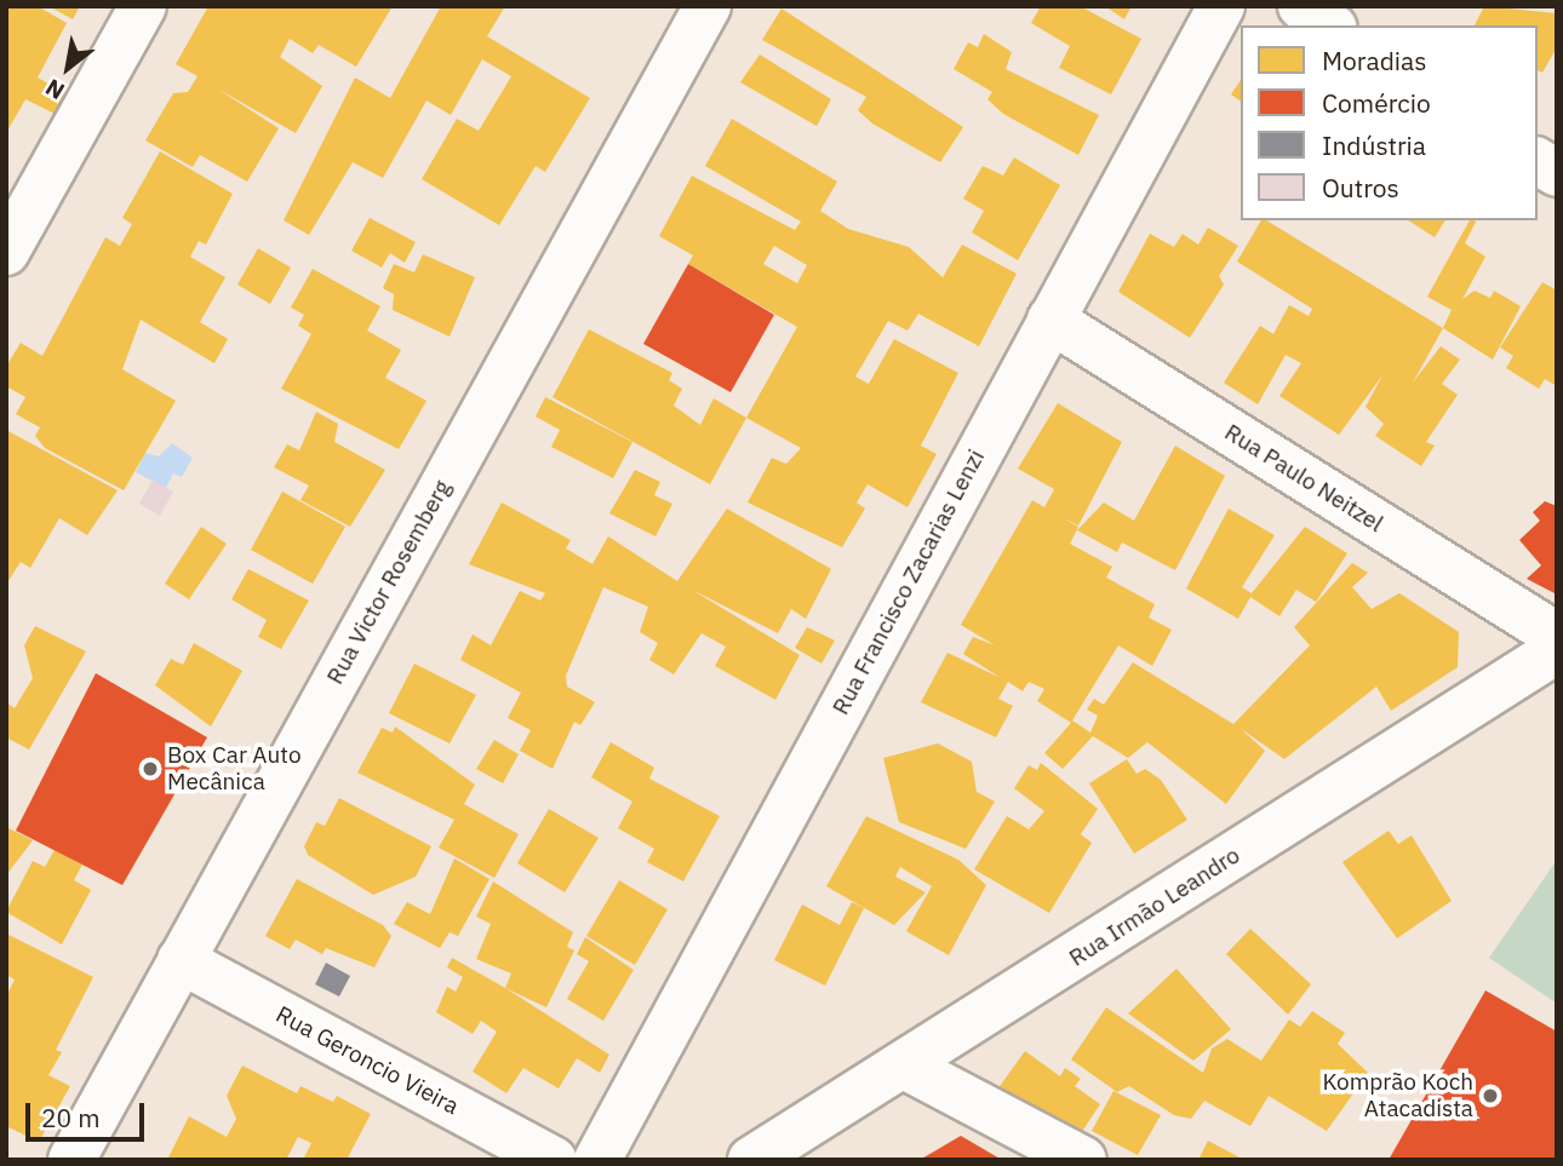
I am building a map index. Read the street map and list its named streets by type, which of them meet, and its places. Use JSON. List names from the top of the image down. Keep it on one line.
{"streets":{"street":["Rua Paulo Neitzel","Rua Victor Rosemberg","Rua Francisco Zacarias Lenzi","Rua Irmão Leandro","Rua Geroncio Vieira"]},"crossings":[["Rua Paulo Neitzel","Rua Francisco Zacarias Lenzi"],["Rua Victor Rosemberg","Rua Geroncio Vieira"]],"places":["Box Car Auto Mecânica","Komprão Koch Atacadista"],"legend":["Moradias","Comércio","Indústria","Outros"],"scale_bar":"20 m","north":"bottom left"}
